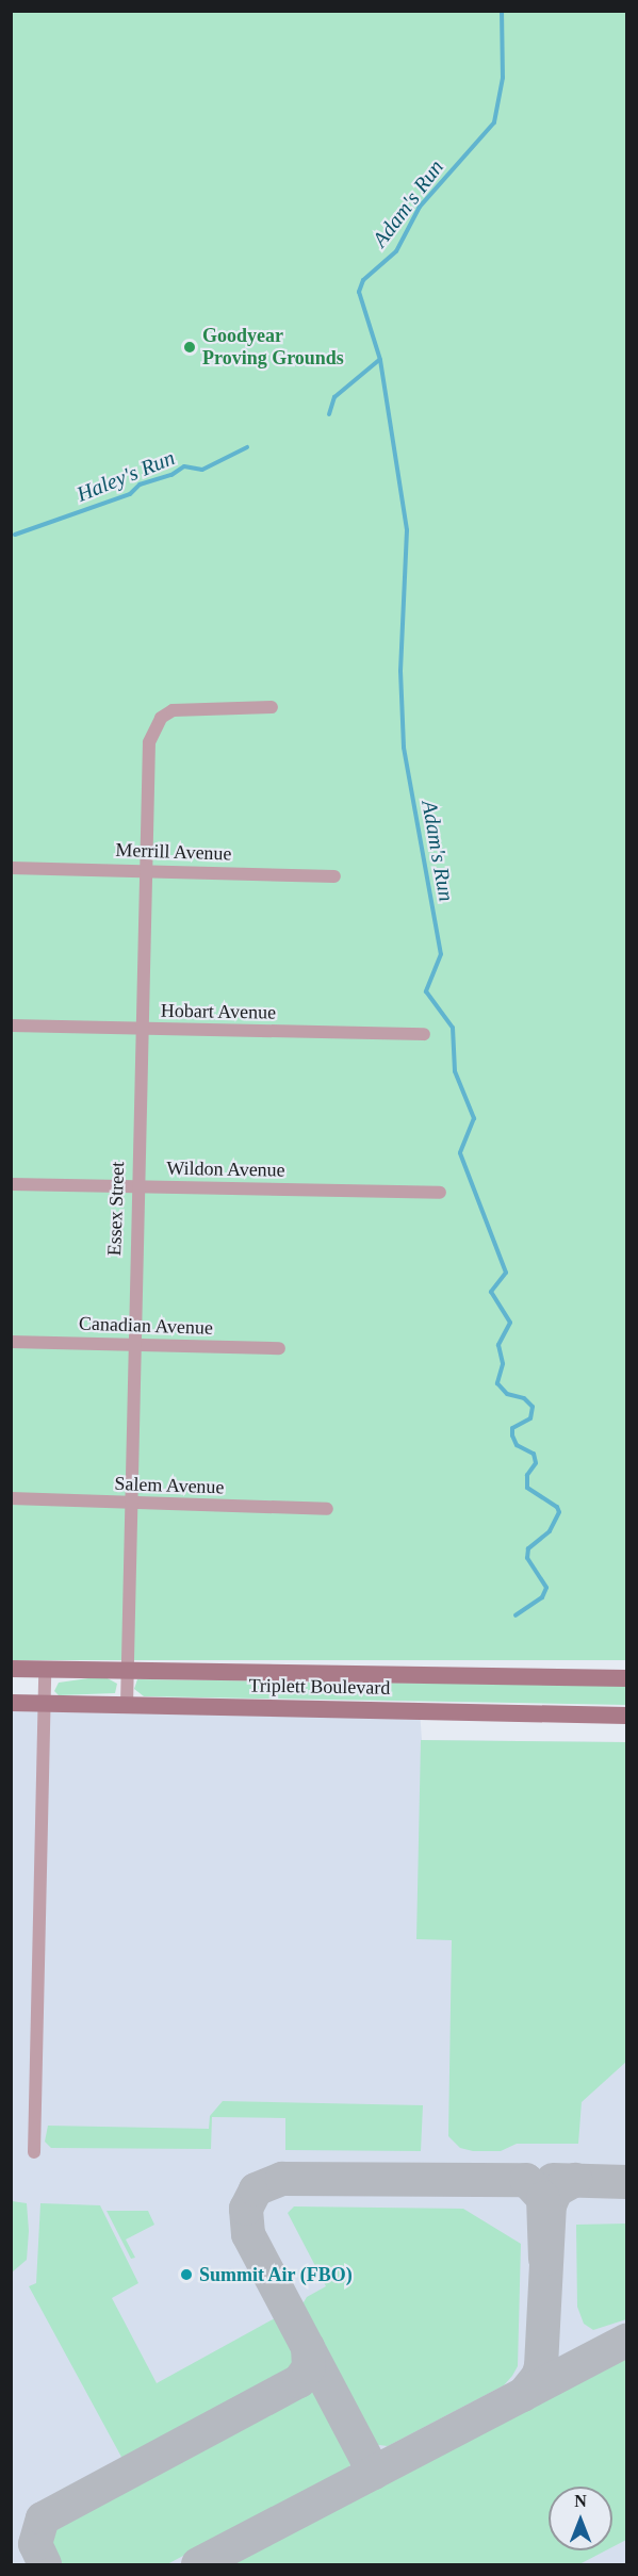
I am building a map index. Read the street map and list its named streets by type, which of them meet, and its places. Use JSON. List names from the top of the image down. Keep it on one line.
{"streets":{"main road":["Triplett Boulevard"],"street":["Merrill Avenue","Hobart Avenue","Wildon Avenue","Essex Street","Canadian Avenue","Salem Avenue"]},"crossings":[["Merrill Avenue","Essex Street"],["Hobart Avenue","Essex Street"],["Wildon Avenue","Essex Street"],["Essex Street","Canadian Avenue"],["Essex Street","Salem Avenue"],["Essex Street","Triplett Boulevard"]],"water":["Adam's Run","Haley's Run"],"places":["Goodyear Proving Grounds","Summit Air (FBO)"],"north":"top"}
